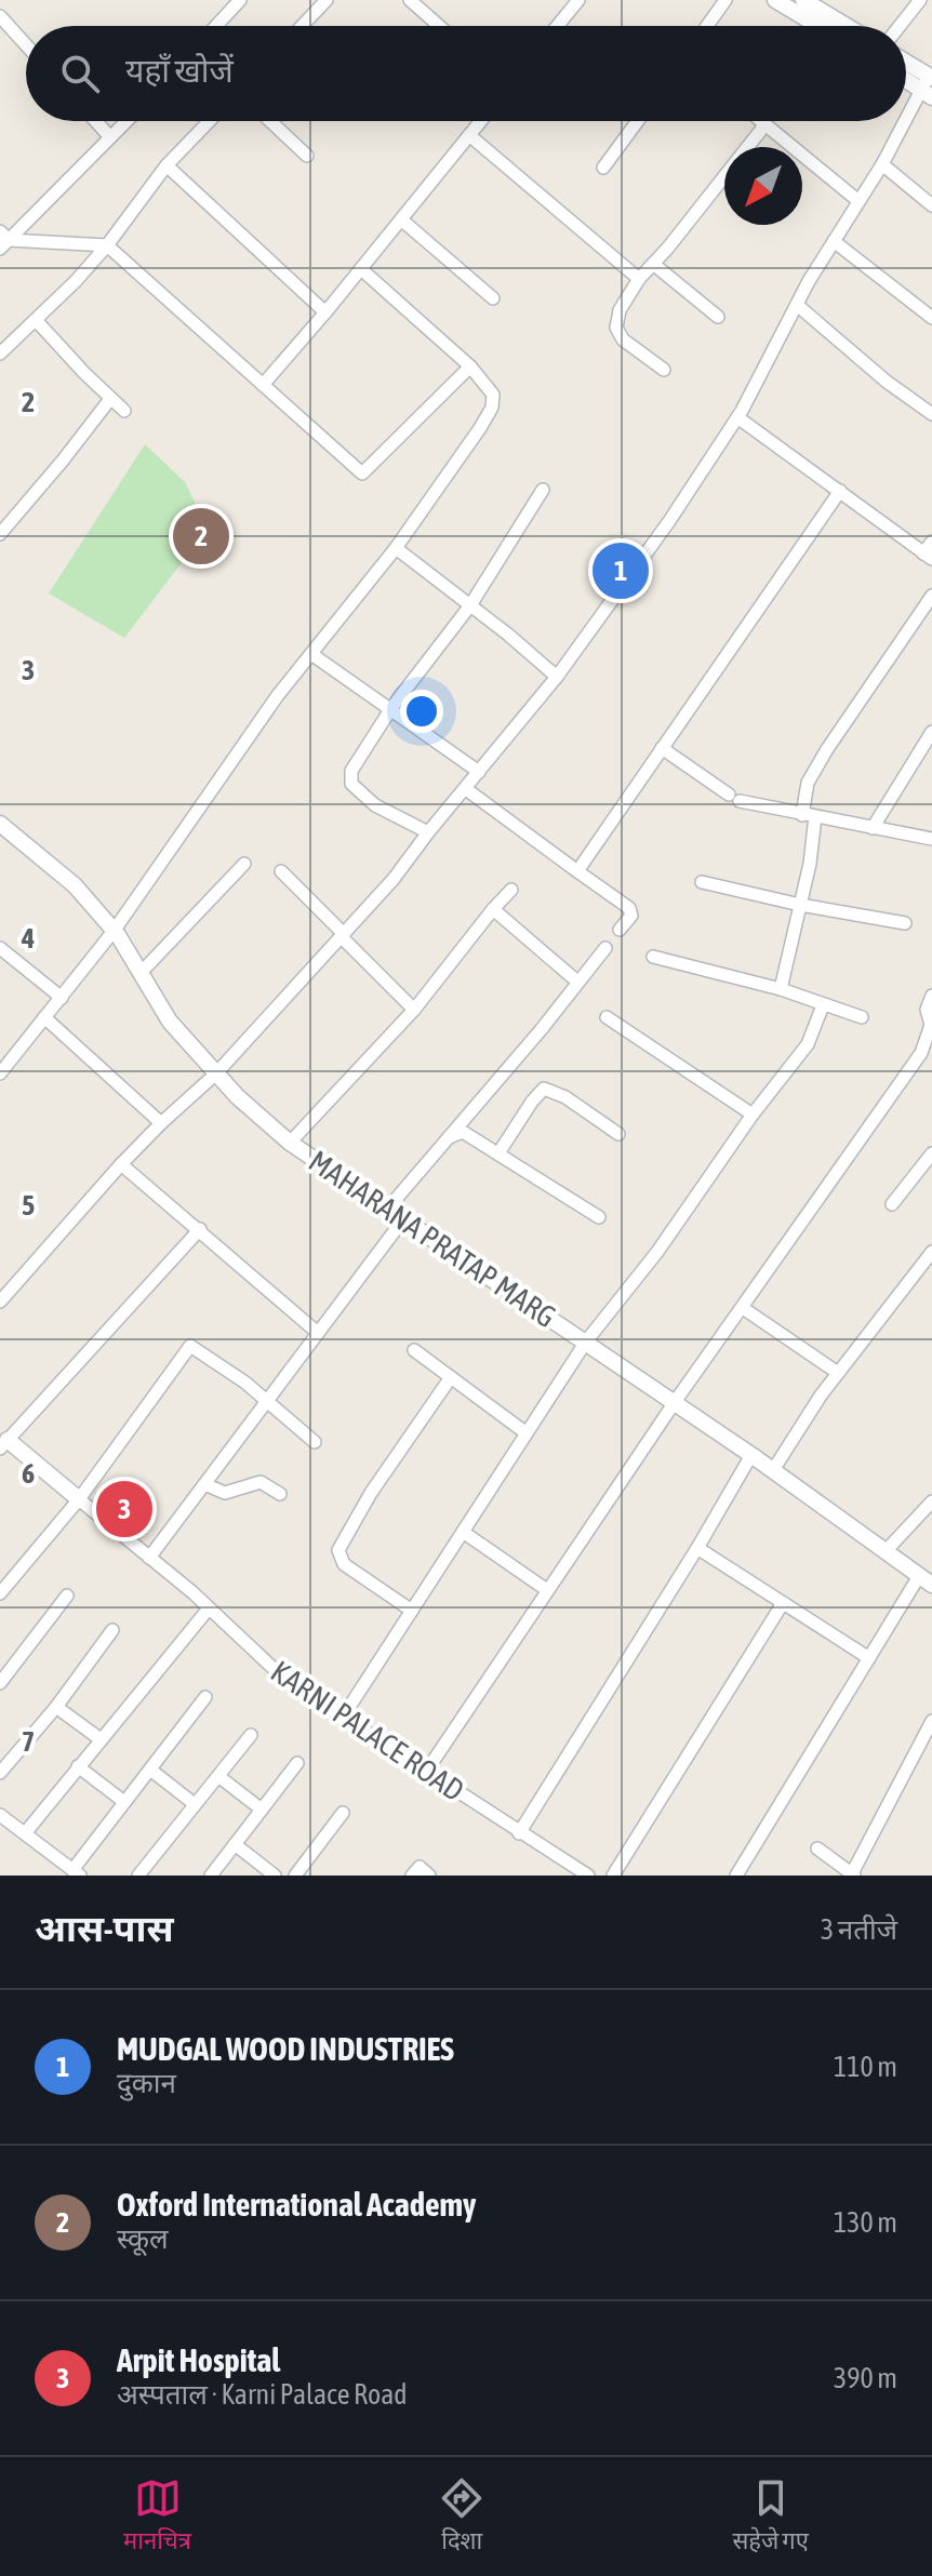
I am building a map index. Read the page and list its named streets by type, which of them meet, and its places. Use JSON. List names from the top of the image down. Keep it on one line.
{"streets":{"street":["MAHARANA PRATAP MARG","KARNI PALACE ROAD"]},"north":"bottom left","page":{"search":"यहाँ खोजें","pins":["2","1","3"],"heading":["आस-पास","3 नतीजे"],"list":[{"mark":"1","name":"MUDGAL WOOD INDUSTRIES","note":"दुकान","value":"110 m"},{"mark":"2","name":"Oxford International Academy","note":"स्कूल","value":"130 m"},{"mark":"3","name":"Arpit Hospital","note":"अस्पताल · Karni Palace Road","value":"390 m"}],"nav":["मानचित्र","दिशा","सहेजे गए"]},"grid":{"rows":["2","3","4","5","6","7"]}}
